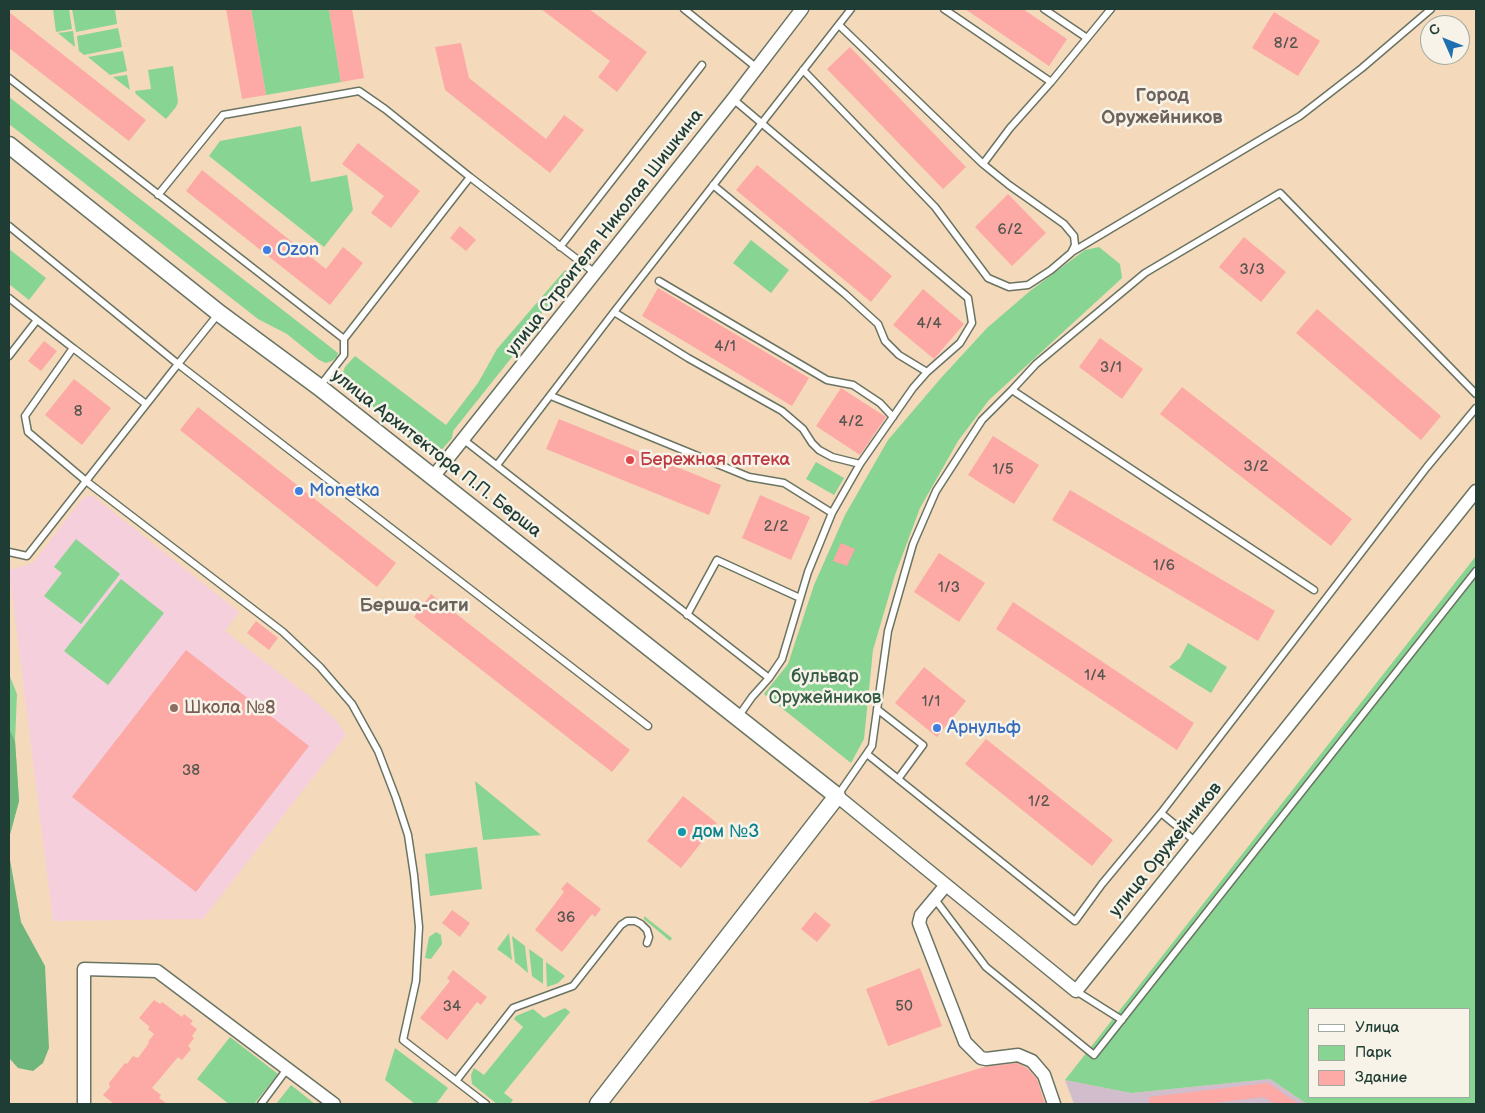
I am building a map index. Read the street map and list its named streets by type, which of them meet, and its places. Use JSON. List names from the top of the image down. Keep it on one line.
{"streets":{"street":["улица Строителя Николая Шишкина","улица Архитектора П.П. Берша","улица Оружейников"]},"crossings":[["улица Строителя Николая Шишкина","улица Архитектора П.П. Берша"]],"districts":["Город Оружейников","Берша-сити"],"parks":["бульвар Оружейников"],"places":["Ozon","Бережная аптека","Monetka","Школа №8","Арнульф","дом №3"],"house_numbers":["8/2","6/2","3/3","4/4","4/1","3/1","8","4/2","3/2","1/5","2/2","1/6","1/3","1/4","1/1","38","1/2","36","34","50"],"legend":["Улица","Парк","Здание"],"north":"top left"}
